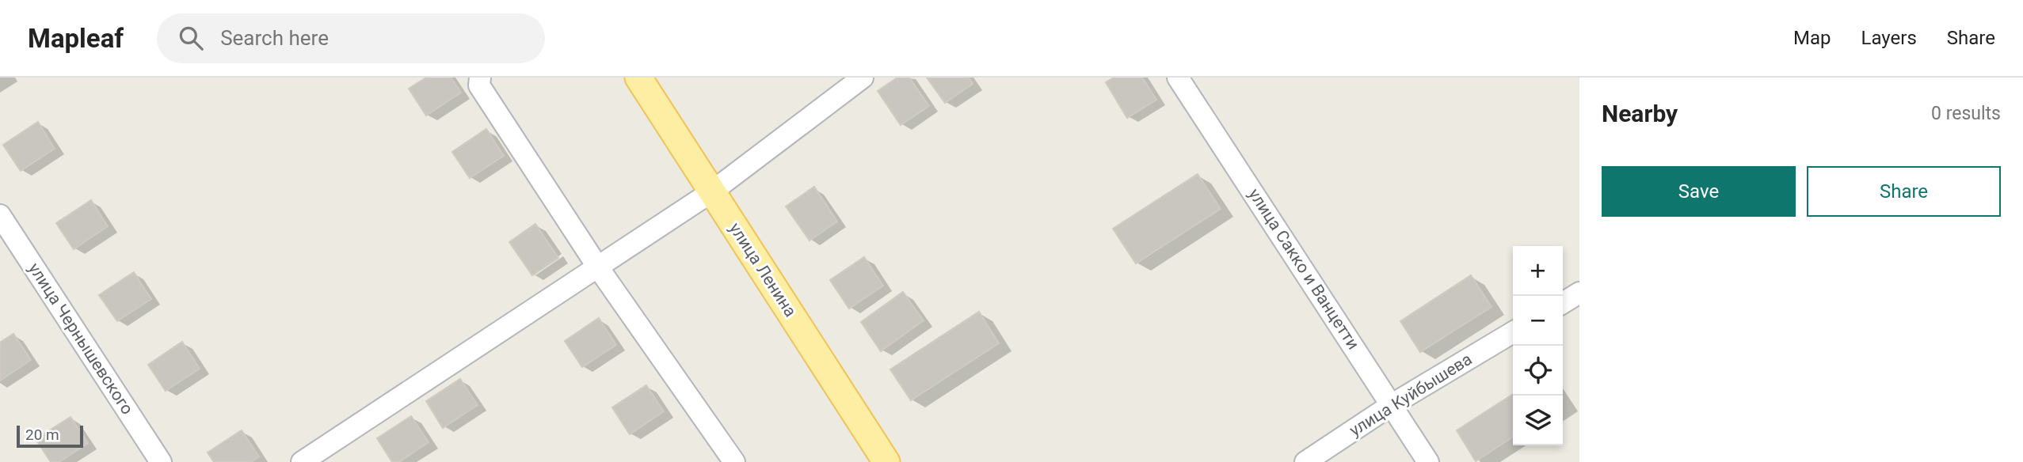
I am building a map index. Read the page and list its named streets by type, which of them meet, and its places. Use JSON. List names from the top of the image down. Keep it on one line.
{"streets":{"main road":["улица Ленина"],"street":["улица Сакко и Ванцетти","улица Чернышевского","улица Куйбышева"]},"crossings":[["улица Сакко и Ванцетти","улица Куйбышева"]],"scale_bar":"20 m","page":{"header":"Mapleaf","search":"Search here","nav":["Map","Layers","Share"],"heading":["Nearby","0 results"],"buttons":["Save","Share"],"map_buttons":["+","−"],"scale":"20 m"}}
